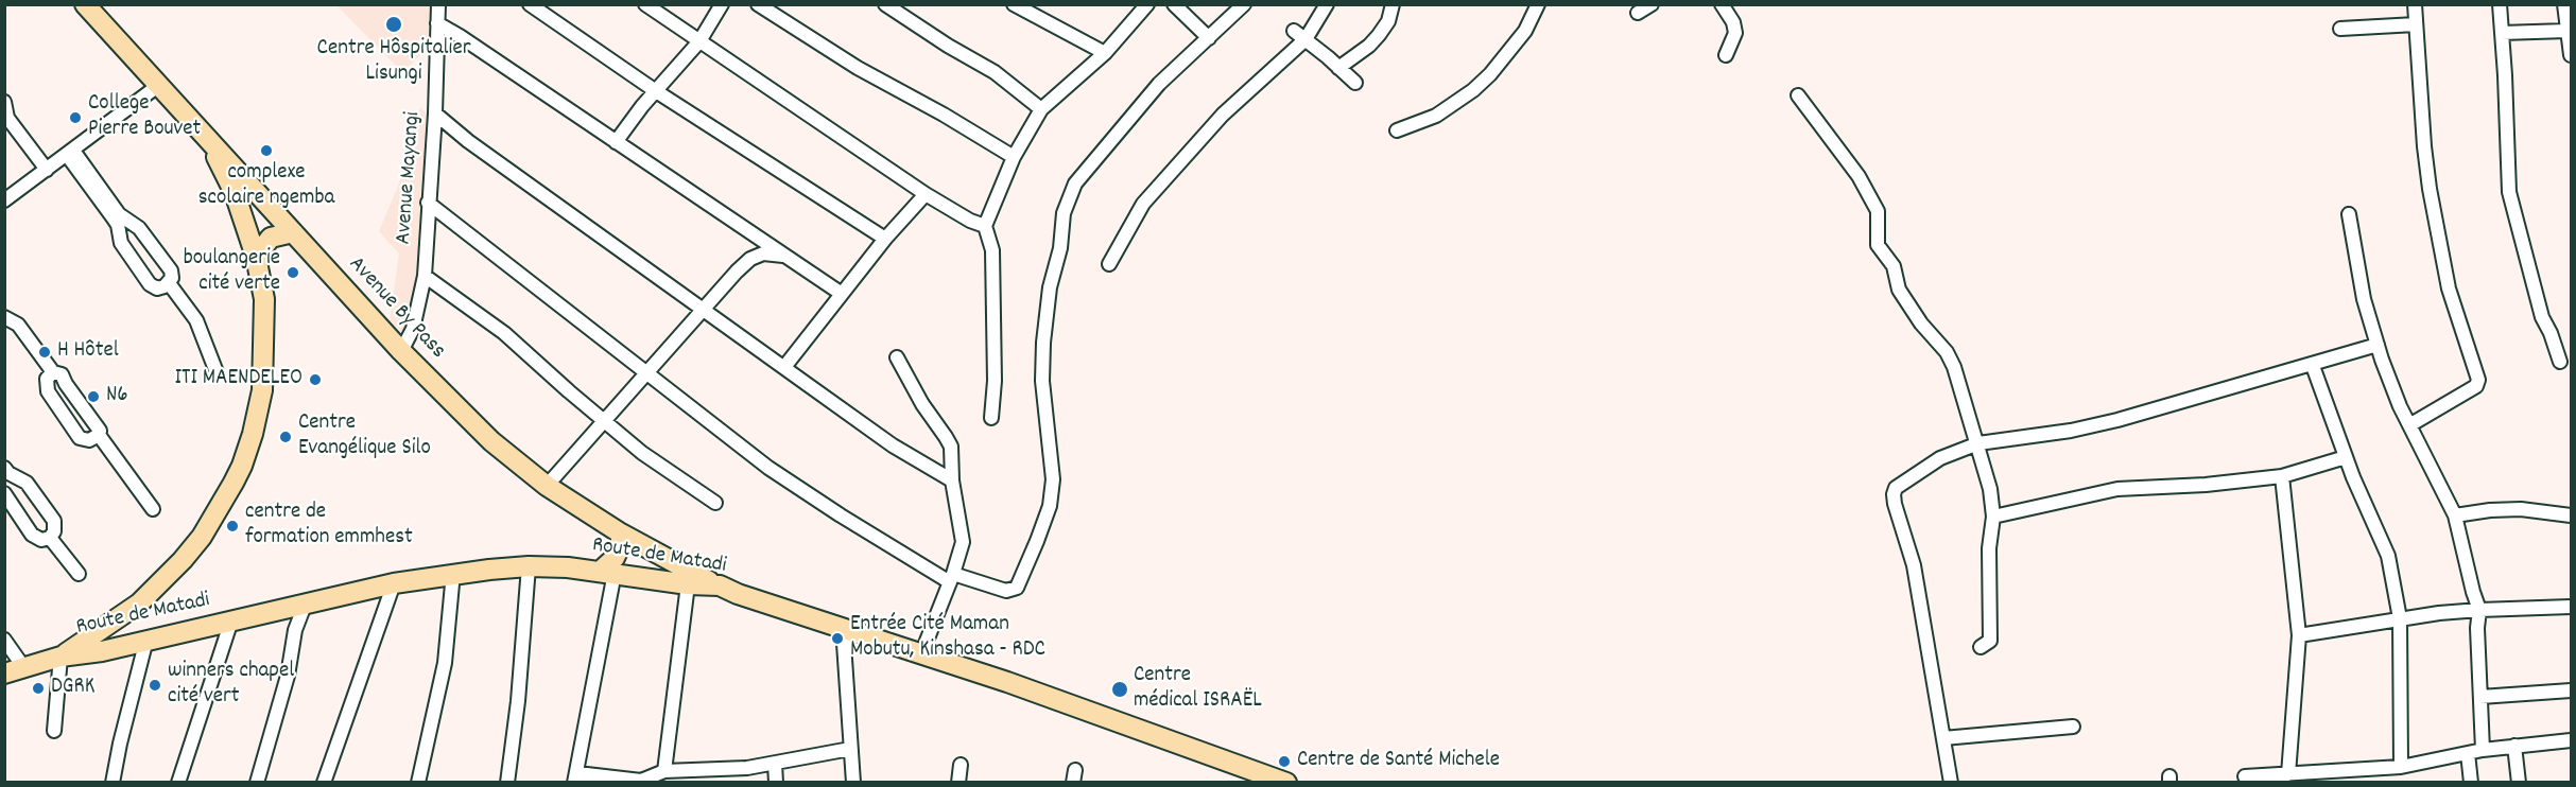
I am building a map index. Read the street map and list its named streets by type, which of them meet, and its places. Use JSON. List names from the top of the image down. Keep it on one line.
{"streets":{"highway":["Avenue By Pass","Route de Matadi"],"street":["Avenue Mayangi"]},"crossings":[["Avenue Mayangi","Avenue By Pass"],["Avenue By Pass","Route de Matadi"]],"places":["Centre Hôspitalier Lisungi","College Pierre Bouvet","complexe scolaire ngemba","boulangerie cité verte","H Hôtel","ITI MAENDELEO","N6","Centre Evangélique Silo","centre de formation emmhest","Entrée Cité Maman Mobutu, Kinshasa - RDC","winners chapel cité vert","DGRK","Centre médical ISRAËL","Centre de Santé Michele"]}
